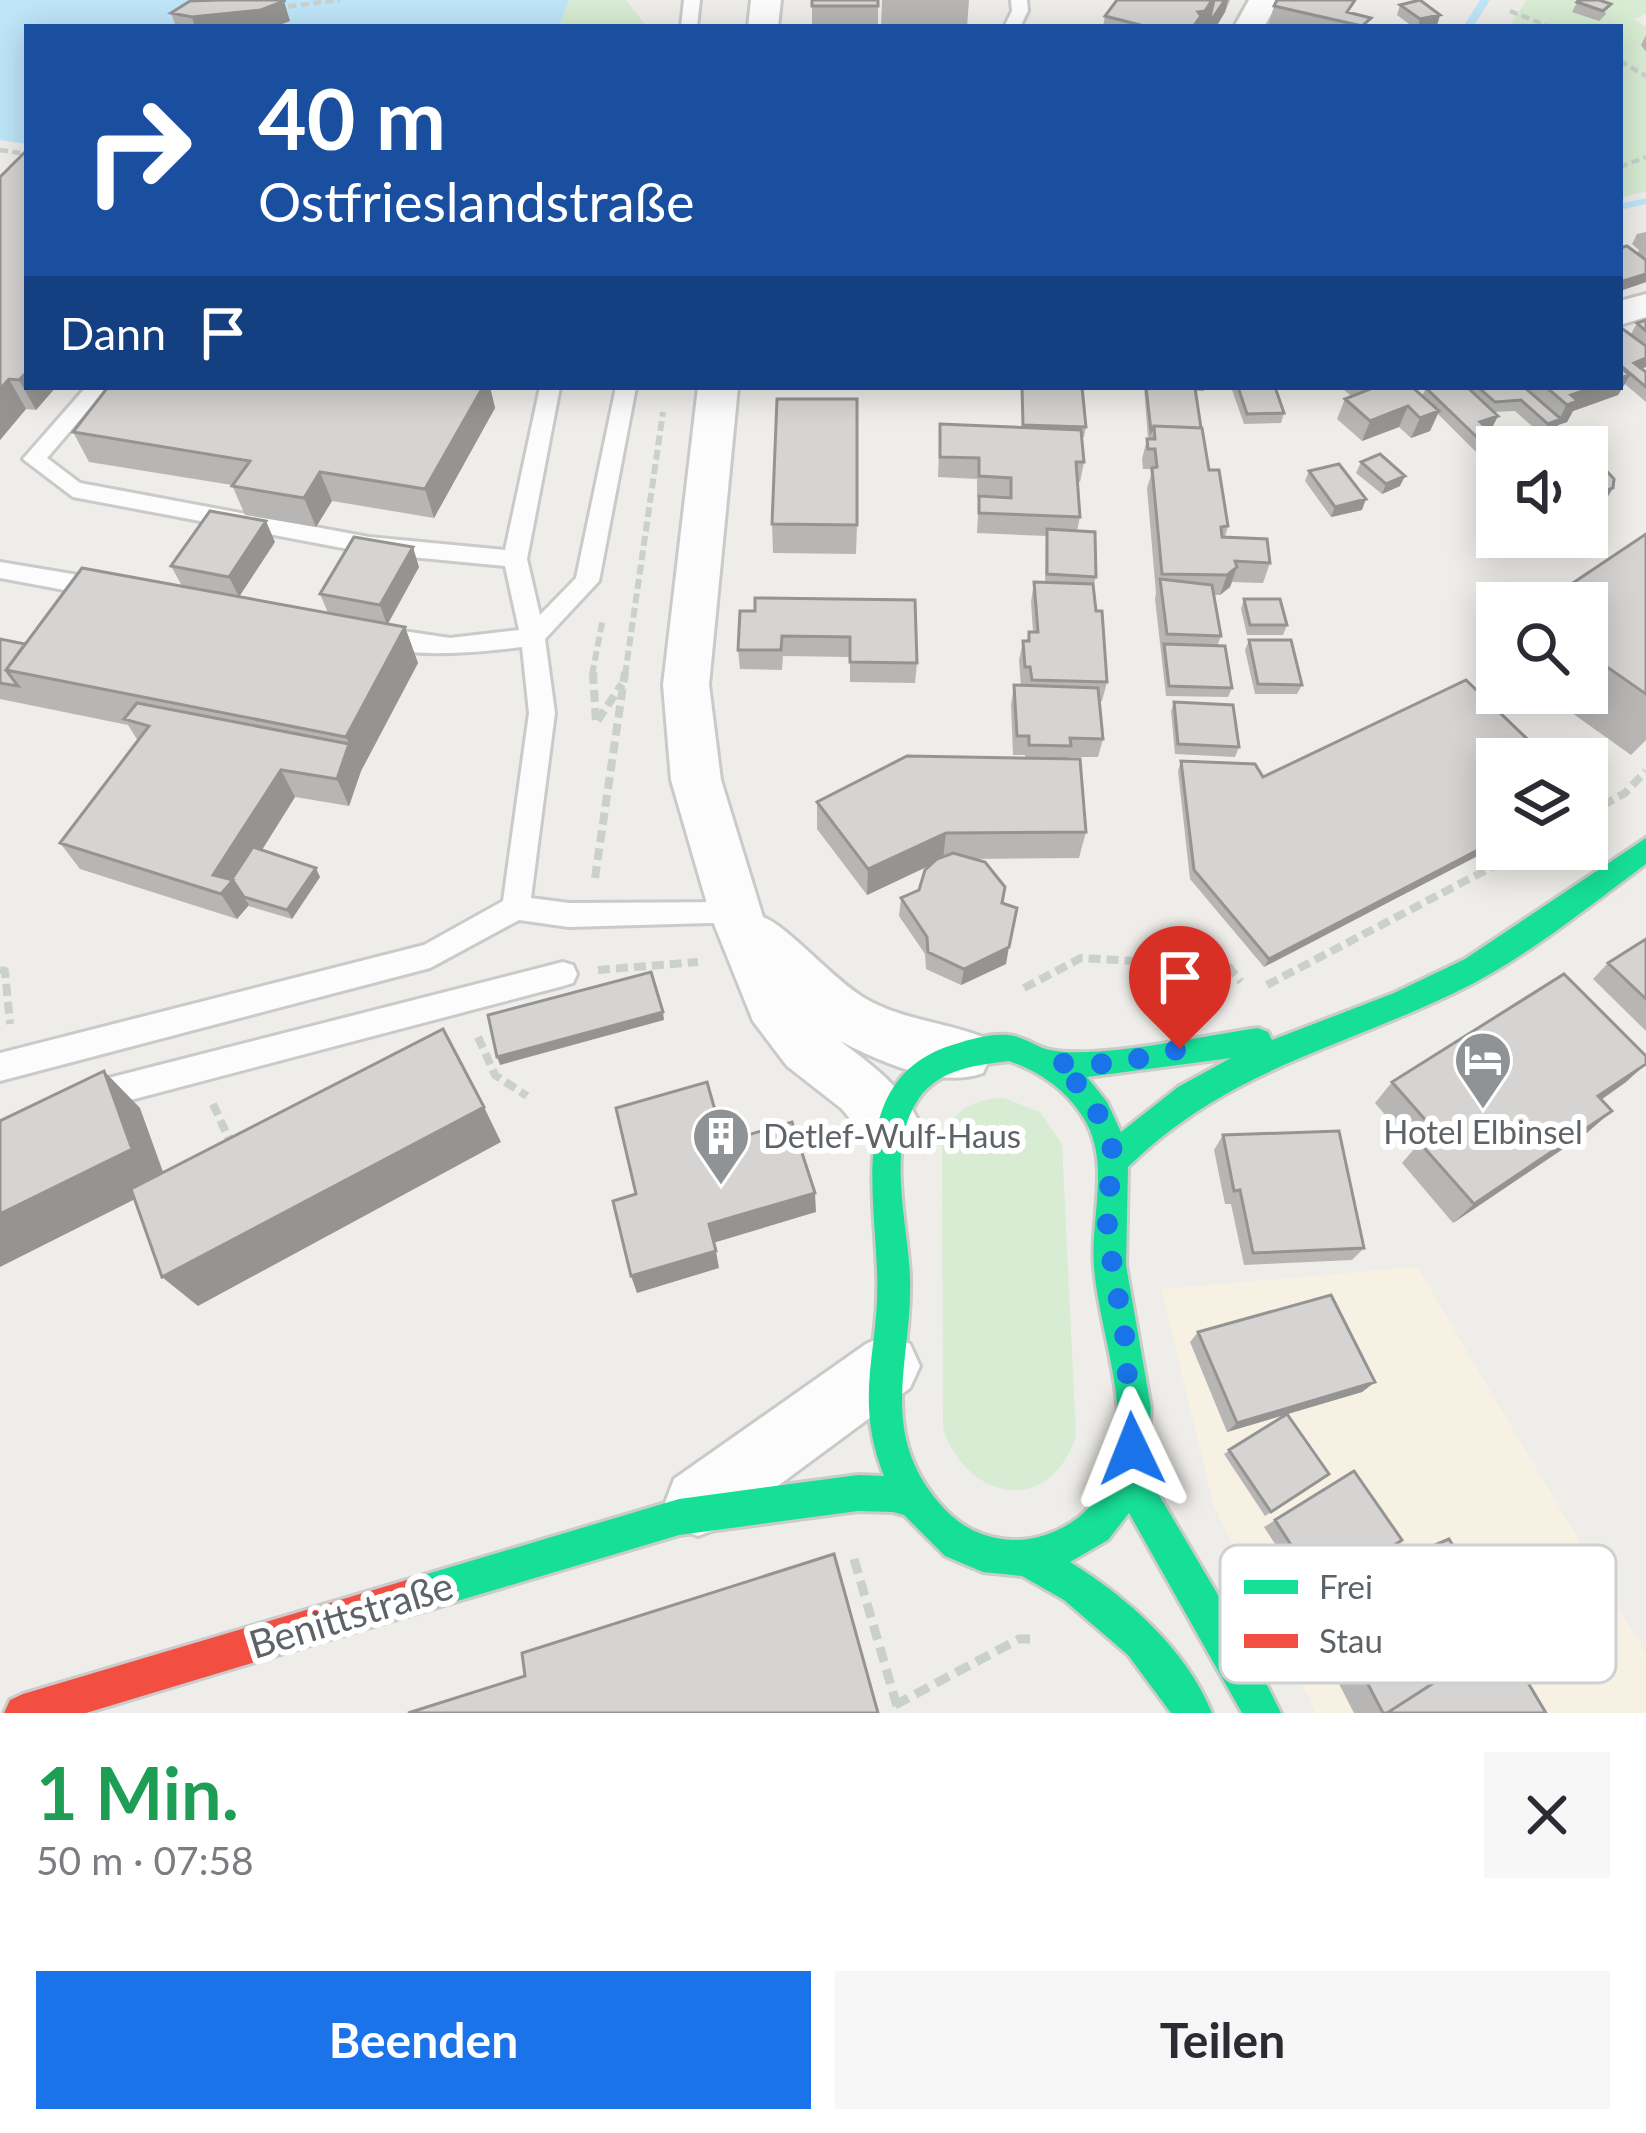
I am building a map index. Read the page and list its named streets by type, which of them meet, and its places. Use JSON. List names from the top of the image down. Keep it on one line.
{"streets":{"street":["Benittstraße"]},"places":{"hotel":["Hotel Elbinsel"],"building":["Detlef-Wulf-Haus"]},"legend":["Frei","Stau"],"page":{"turn":["40 m","Ostfrieslandstraße"],"then":"Dann","heading":["1 Min.","50 m · 07:58"],"buttons":["Beenden","Teilen"]}}
